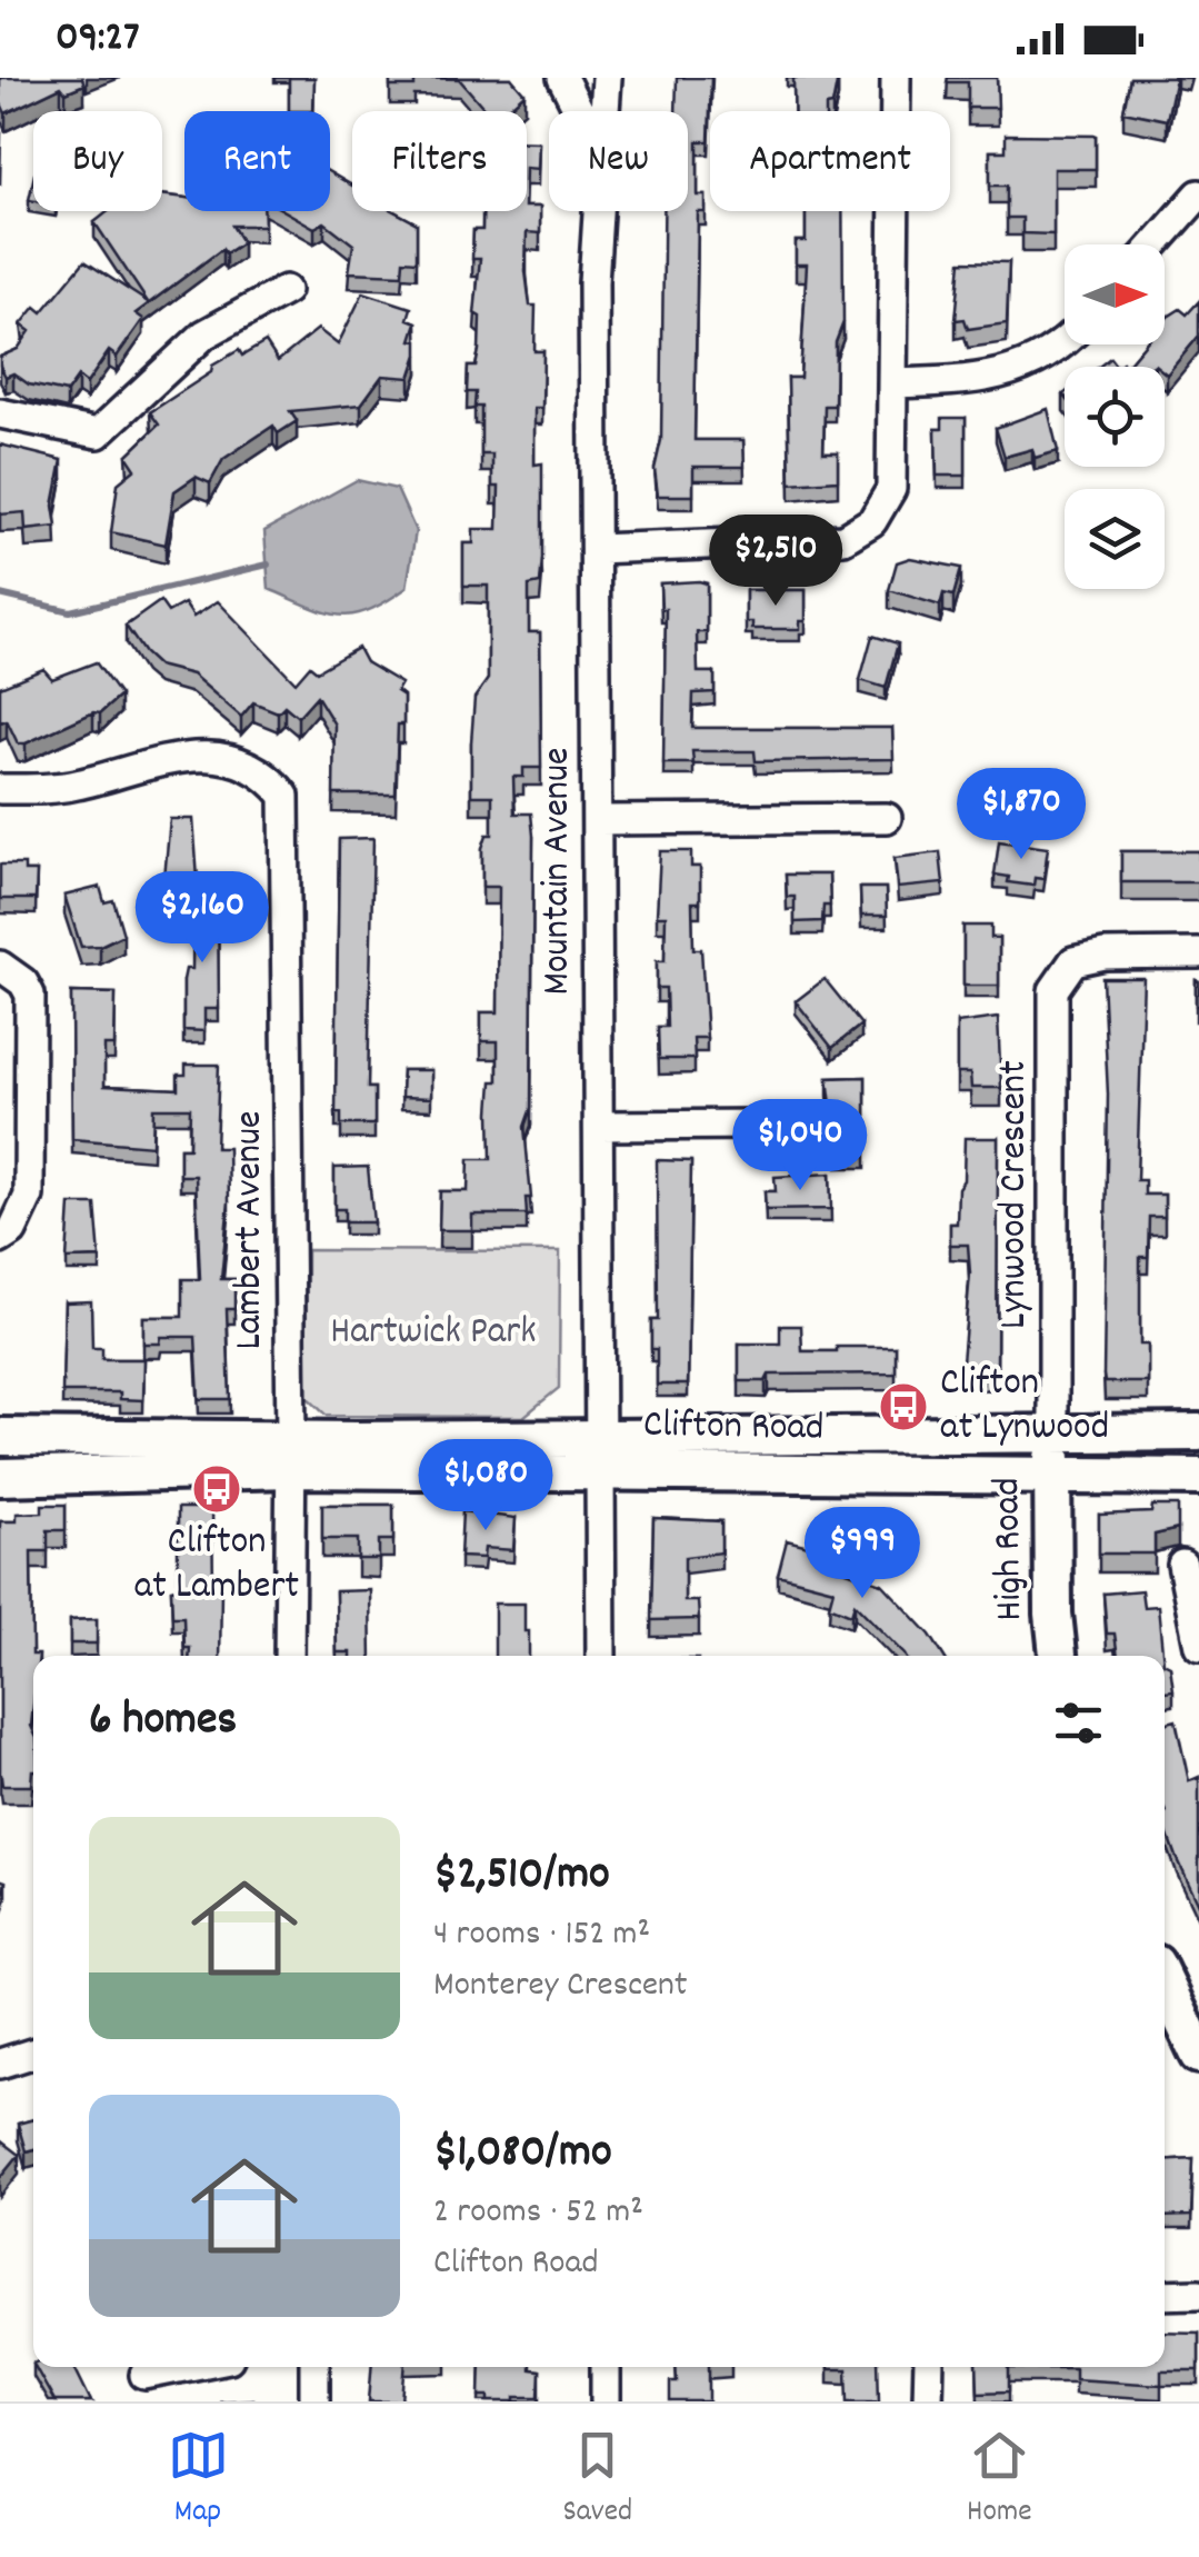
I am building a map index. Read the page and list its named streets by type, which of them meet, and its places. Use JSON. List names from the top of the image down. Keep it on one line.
{"streets":{"main road":["Clifton Road","High Road"],"street":["Mountain Avenue","Lynwood Crescent","Lambert Avenue"]},"crossings":[["Mountain Avenue","Clifton Road"],["Lynwood Crescent","Clifton Road"],["Lynwood Crescent","High Road"],["Lambert Avenue","Clifton Road"],["Clifton Road","High Road"]],"parks":["Hartwick Park"],"places":{"bus stop":["Clifton at Lynwood","Clifton at Lambert"]},"north":"right","page":{"status":"09:27","chip":["Buy","Rent","Filters","New","Apartment"],"price":["$2,510","$1,870","$2,160","$1,040","$1,080","$999"],"heading":"6 homes","list":[{"name":"$2,510/mo","note":"4 rooms · 152 m² · Monterey Crescent"},{"name":"$1,080/mo","note":"2 rooms · 52 m² · Clifton Road"}],"tabs":["Map","Saved","Home"]}}
